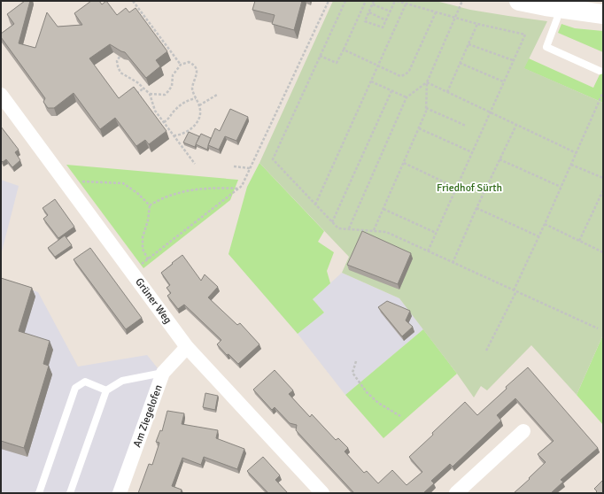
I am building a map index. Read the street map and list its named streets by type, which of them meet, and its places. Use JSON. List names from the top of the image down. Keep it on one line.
{"streets":{"street":["Grüner Weg","Am Ziegelofen"]},"crossings":[["Grüner Weg","Am Ziegelofen"]],"parks":["Friedhof Sürth"]}
